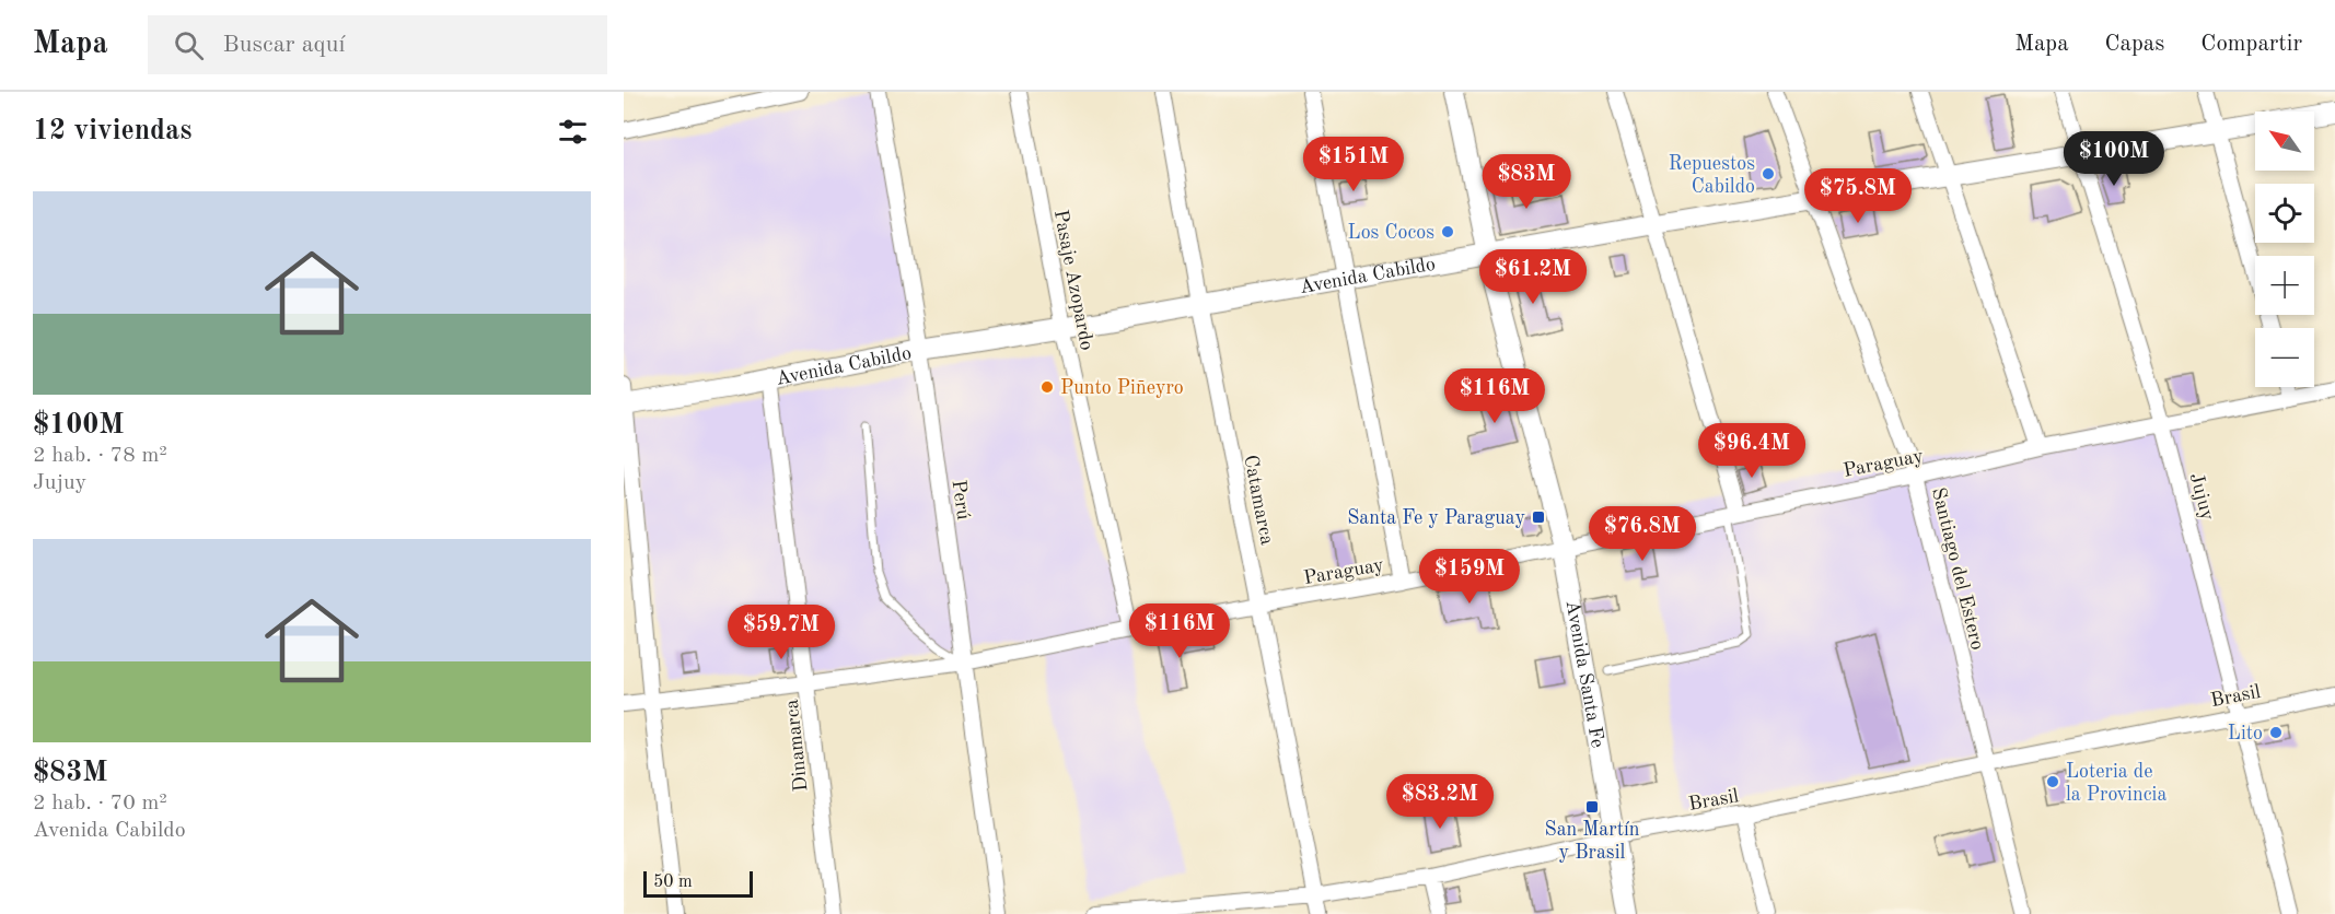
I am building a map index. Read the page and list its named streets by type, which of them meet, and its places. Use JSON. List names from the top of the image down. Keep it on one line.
{"streets":{"street":["Avenida Cabildo","Pasaje Azopardo","Paraguay","Jujuy","Perú","Catamarca","Santiago del Estero","Avenida Santa Fe","Brasil","Dinamarca"]},"crossings":[["Avenida Cabildo","Pasaje Azopardo"],["Avenida Cabildo","Jujuy"],["Avenida Cabildo","Perú"],["Avenida Cabildo","Catamarca"],["Avenida Cabildo","Santiago del Estero"],["Avenida Cabildo","Avenida Santa Fe"],["Avenida Cabildo","Dinamarca"],["Pasaje Azopardo","Paraguay"],["Paraguay","Jujuy"],["Paraguay","Perú"],["Paraguay","Catamarca"],["Paraguay","Santiago del Estero"],["Paraguay","Avenida Santa Fe"],["Paraguay","Dinamarca"],["Jujuy","Brasil"],["Catamarca","Brasil"],["Santiago del Estero","Brasil"],["Avenida Santa Fe","Brasil"]],"places":{"other":["Repuestos Cabildo","Los Cocos","Punto Piñeyro","Lito","Loteria de la Provincia"],"transit":["Santa Fe y Paraguay","San Martín y Brasil"]},"scale_bar":"50 m","north":"top left","page":{"header":"Mapa","search":"Buscar aquí","nav":["Mapa","Capas","Compartir"],"heading":"12 viviendas","map_buttons":["+","−"],"price":["$100M","$151M","$83M","$75.8M","$61.2M","$116M","$96.4M","$76.8M","$159M","$116M","$59.7M","$83.2M"],"list":[{"name":"$100M","note":"2 hab. · 78 m² · Jujuy"},{"name":"$83M","note":"2 hab. · 70 m² · Avenida Cabildo"}],"scale":"50 m"}}
